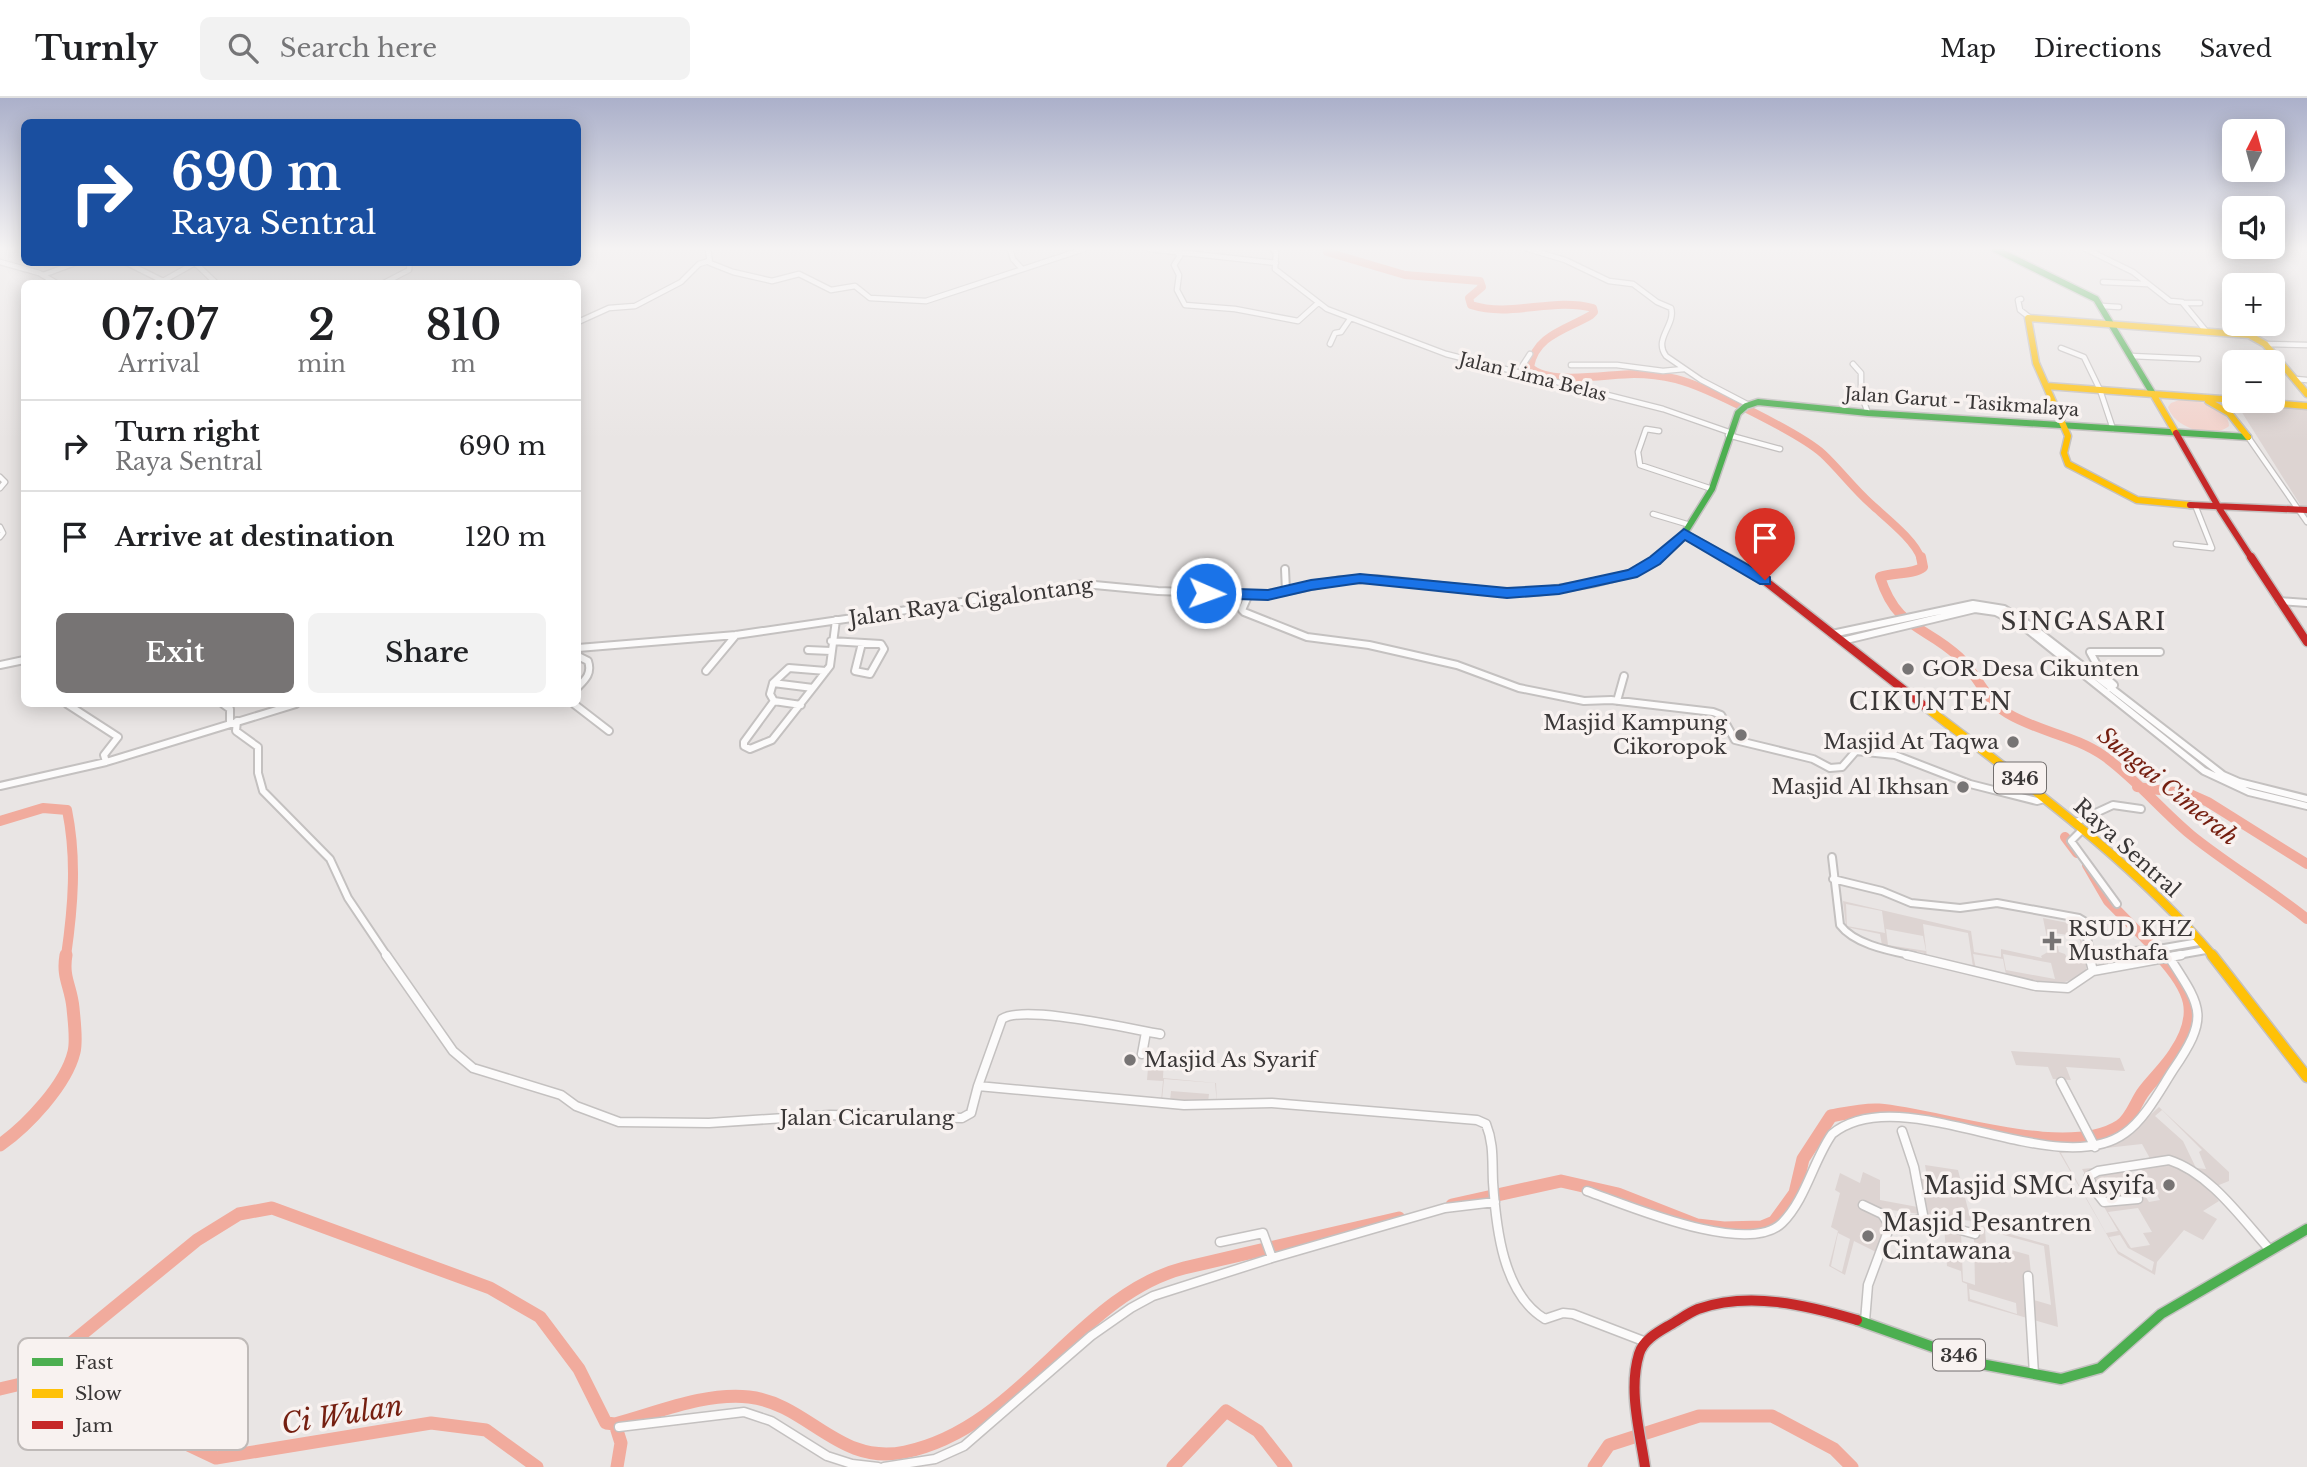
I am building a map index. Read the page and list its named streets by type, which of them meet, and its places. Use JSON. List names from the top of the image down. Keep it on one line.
{"streets":{"main road":["Jalan Garut - Tasikmalaya","346","Raya Sentral"],"street":["Jalan Lima Belas","Jalan Raya Cigalontang","Jalan Cicarulang"]},"crossings":[["Jalan Raya Cigalontang","Raya Sentral"],["346","Jalan Cicarulang"]],"districts":["SINGASARI","CIKUNTEN"],"water":["Sungai Cimerah","Ci Wulan"],"places":{"other":["GOR Desa Cikunten","Masjid Kampung Cikoropok","Masjid At Taqwa","Masjid Al Ikhsan","Masjid As Syarif","Masjid SMC Asyifa","Masjid Pesantren Cintawana"],"health":["RSUD KHZ Musthafa"]},"legend":["Fast","Slow","Jam"],"north":"top","page":{"header":"Turnly","search":"Search here","nav":["Map","Directions","Saved"],"map_buttons":["+","−"],"turn":["690 m","Raya Sentral"],"eta":["07:07","Arrival","2","min","810","m"],"list":[{"name":"Turn right","note":"Raya Sentral","value":"690 m"},{"name":"Arrive at destination","value":"120 m"}],"buttons":["Exit","Share"]}}
